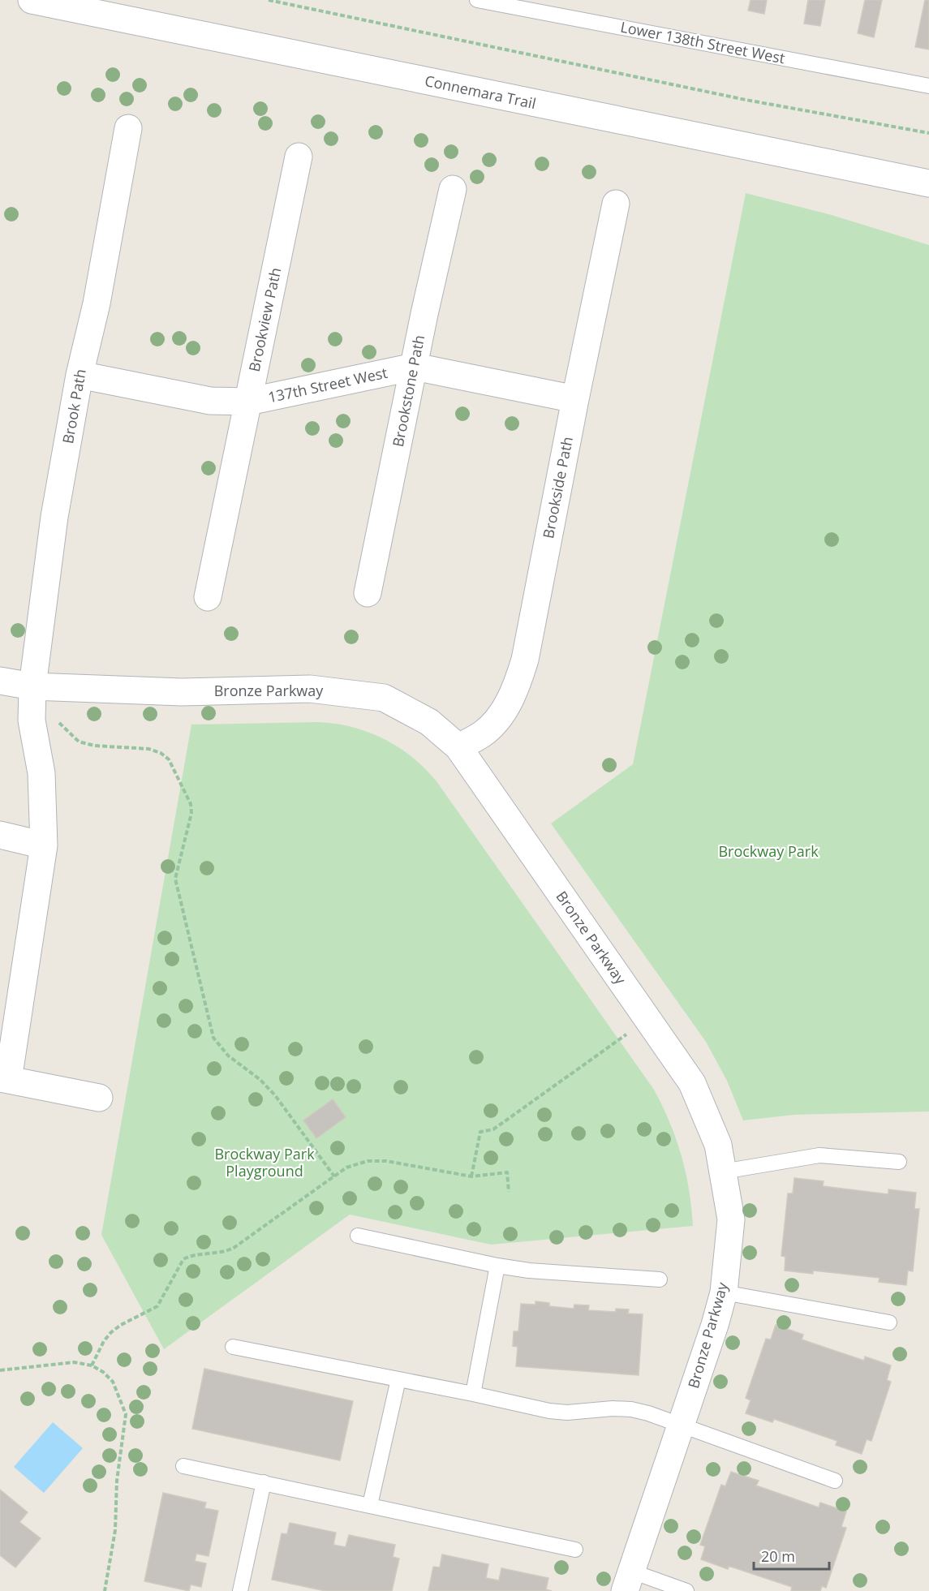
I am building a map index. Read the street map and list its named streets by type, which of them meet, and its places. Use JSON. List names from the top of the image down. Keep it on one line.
{"streets":{"street":["Connemara Trail","Brookview Path","137th Street West","Brookstone Path","Brook Path","Brookside Path","Bronze Parkway"],"lane":["Lower 138th Street West"]},"crossings":[["Brookview Path","137th Street West"],["137th Street West","Brookstone Path"],["137th Street West","Brook Path"],["137th Street West","Brookside Path"],["Brook Path","Bronze Parkway"],["Brookside Path","Bronze Parkway"]],"parks":["Brockway Park","Brockway Park Playground"],"scale_bar":"20 m"}
